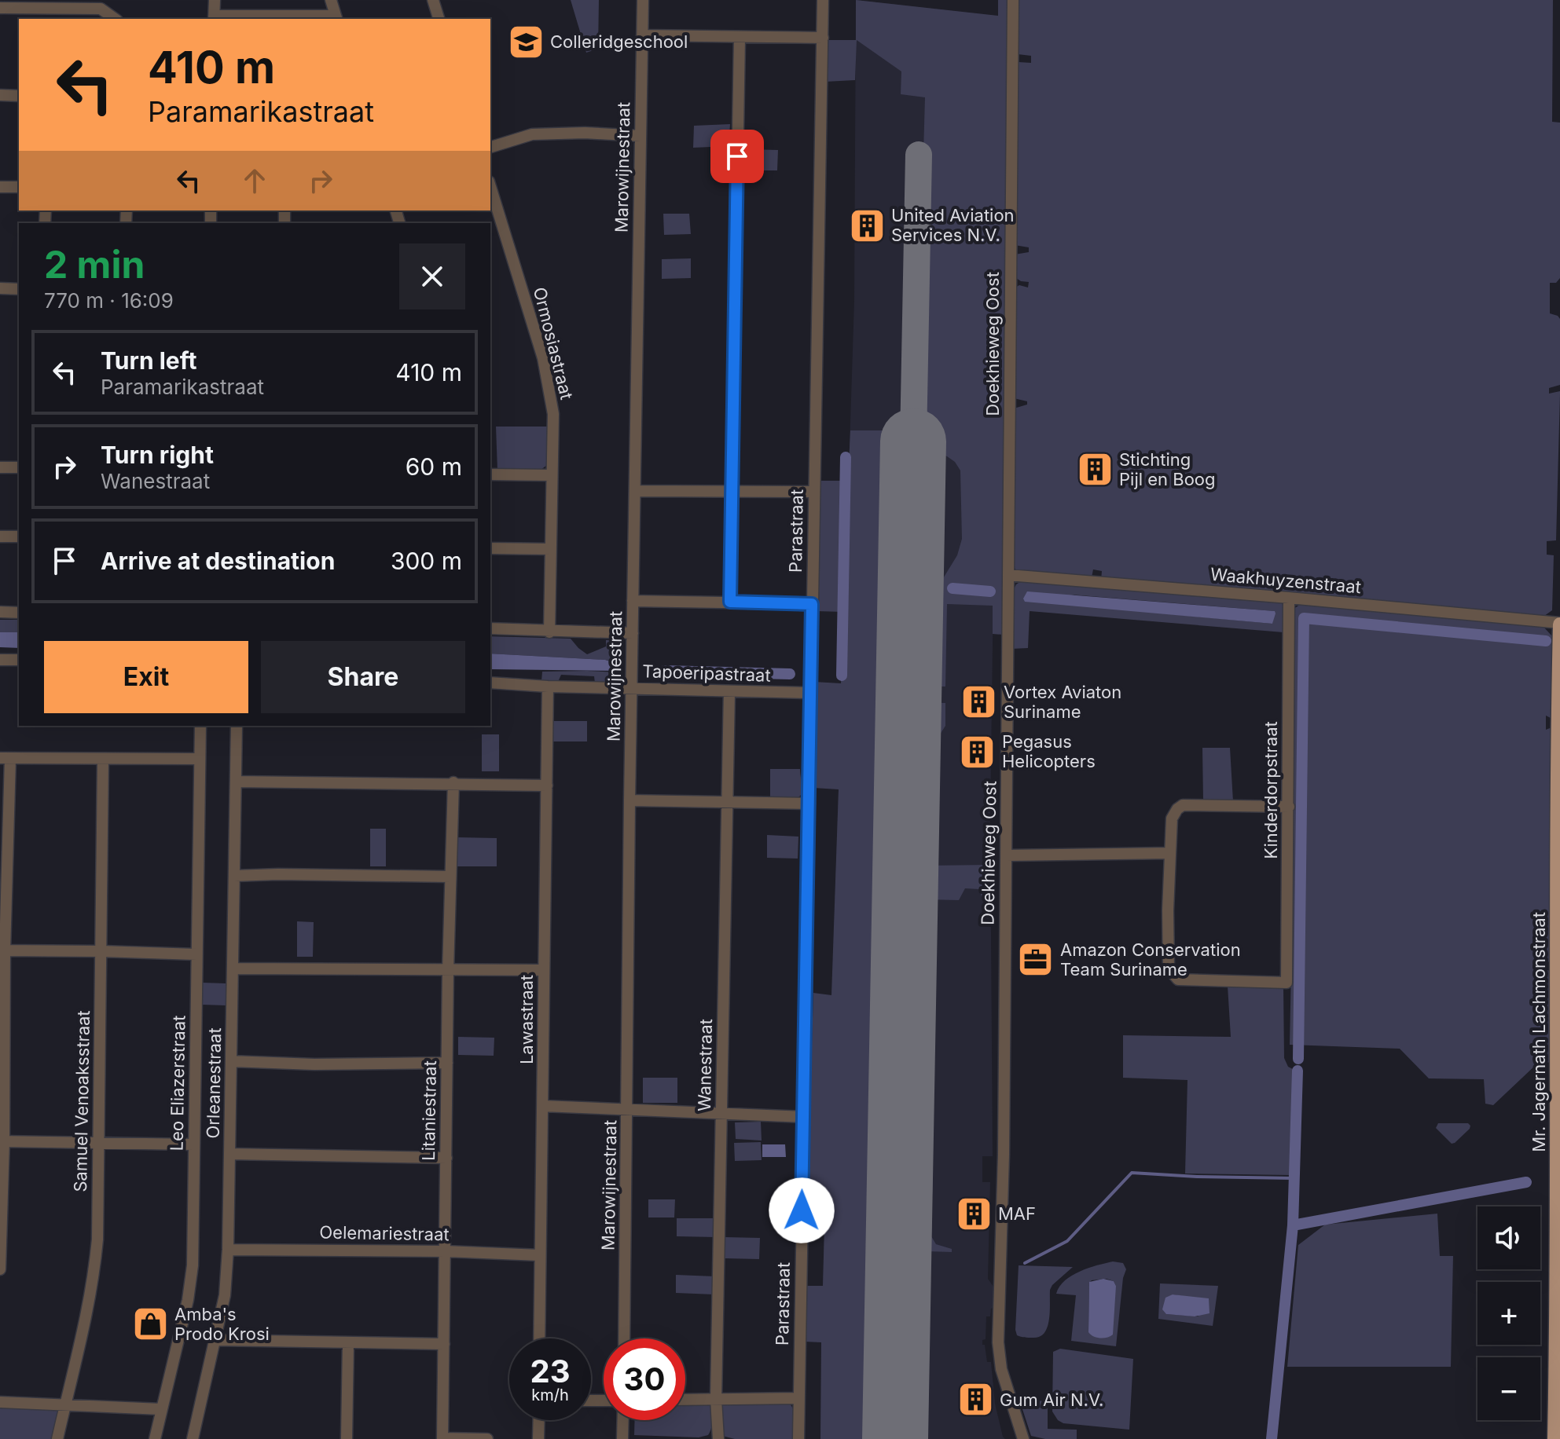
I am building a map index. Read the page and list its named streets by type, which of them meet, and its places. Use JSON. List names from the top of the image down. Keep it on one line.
{"streets":{"main road":["Mr. Jagernath Lachmonstraat"],"street":["Marowijnestraat","Ormosiastraat","Doekhieweg Oost","Parastraat","Waakhuyzenstraat","Tapoeripastraat","Kinderdorpstraat","Lawastraat","Wanestraat","Leo Eliazerstraat","Orleanestraat","Samuel Venoaksstraat","Litaniestraat","Oelemariestraat"]},"crossings":[["Marowijnestraat","Tapoeripastraat"],["Doekhieweg Oost","Waakhuyzenstraat"],["Parastraat","Tapoeripastraat"],["Waakhuyzenstraat","Kinderdorpstraat"],["Waakhuyzenstraat","Mr. Jagernath Lachmonstraat"],["Tapoeripastraat","Lawastraat"],["Tapoeripastraat","Wanestraat"],["Lawastraat","Oelemariestraat"],["Orleanestraat","Oelemariestraat"],["Litaniestraat","Oelemariestraat"]],"places":{"school or university":["Colleridgeschool"],"building":["United Aviation Services N.V.","Stichting Pijl en Boog","Vortex Aviaton Suriname","Pegasus Helicopters","MAF","Gum Air N.V."],"office":["Amazon Conservation Team Suriname"],"shop":["Amba's Prodo Krosi"]},"page":{"turn":["410 m","Paramarikastraat"],"heading":["2 min","770 m · 16:09"],"list":[{"name":"Turn left","note":"Paramarikastraat","value":"410 m"},{"name":"Turn right","note":"Wanestraat","value":"60 m"},{"name":"Arrive at destination","value":"300 m"}],"buttons":["Exit","Share"],"map_buttons":["+","−"],"speed":"23 km/h","limit":"30"}}
